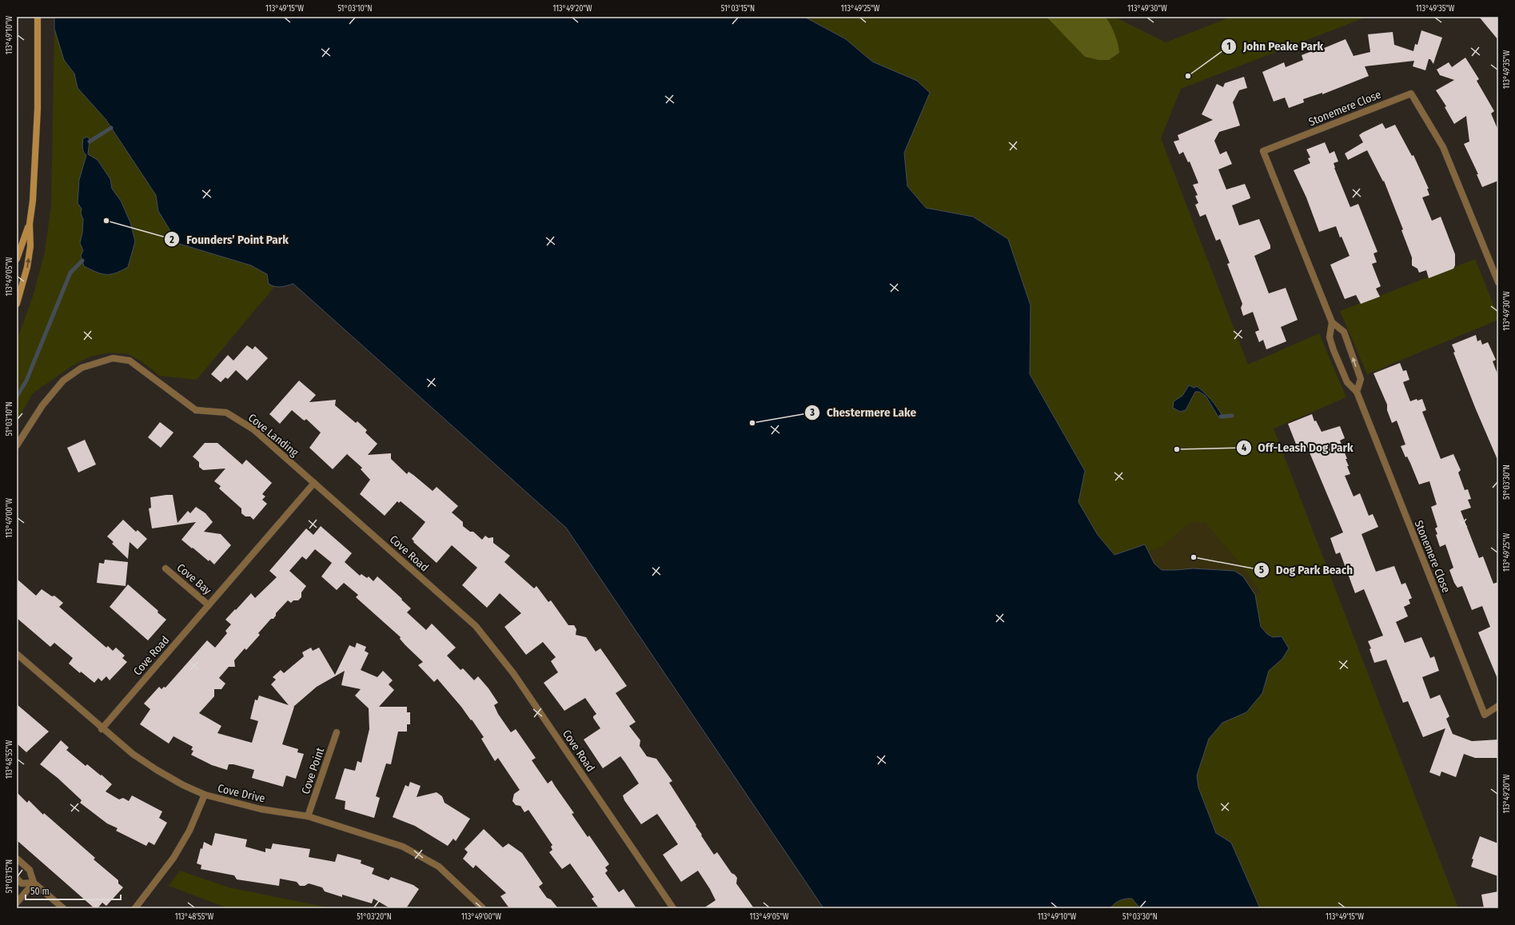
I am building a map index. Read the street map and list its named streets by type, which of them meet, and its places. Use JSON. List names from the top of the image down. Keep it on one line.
{"streets":{"street":["Stonemere Close","Cove Landing","Cove Road","Cove Bay","Cove Point","Cove Drive"]},"crossings":[["Cove Landing","Cove Road"],["Cove Road","Cove Bay"],["Cove Road","Cove Drive"],["Cove Point","Cove Drive"]],"places":["John Peake Park","Founders’ Point Park","Chestermere Lake","Off-Leash Dog Park","Dog Park Beach"],"scale_bar":"50 m","coordinates":["113°49'15\"W","51°03'10\"N","113°49'20\"W","51°03'15\"N","113°49'25\"W","113°49'30\"W","113°49'35\"W","113°49'10\"W","113°49'05\"W","51°03'30\"N","113°49'00\"W","113°48'55\"W","51°03'20\"N"]}
